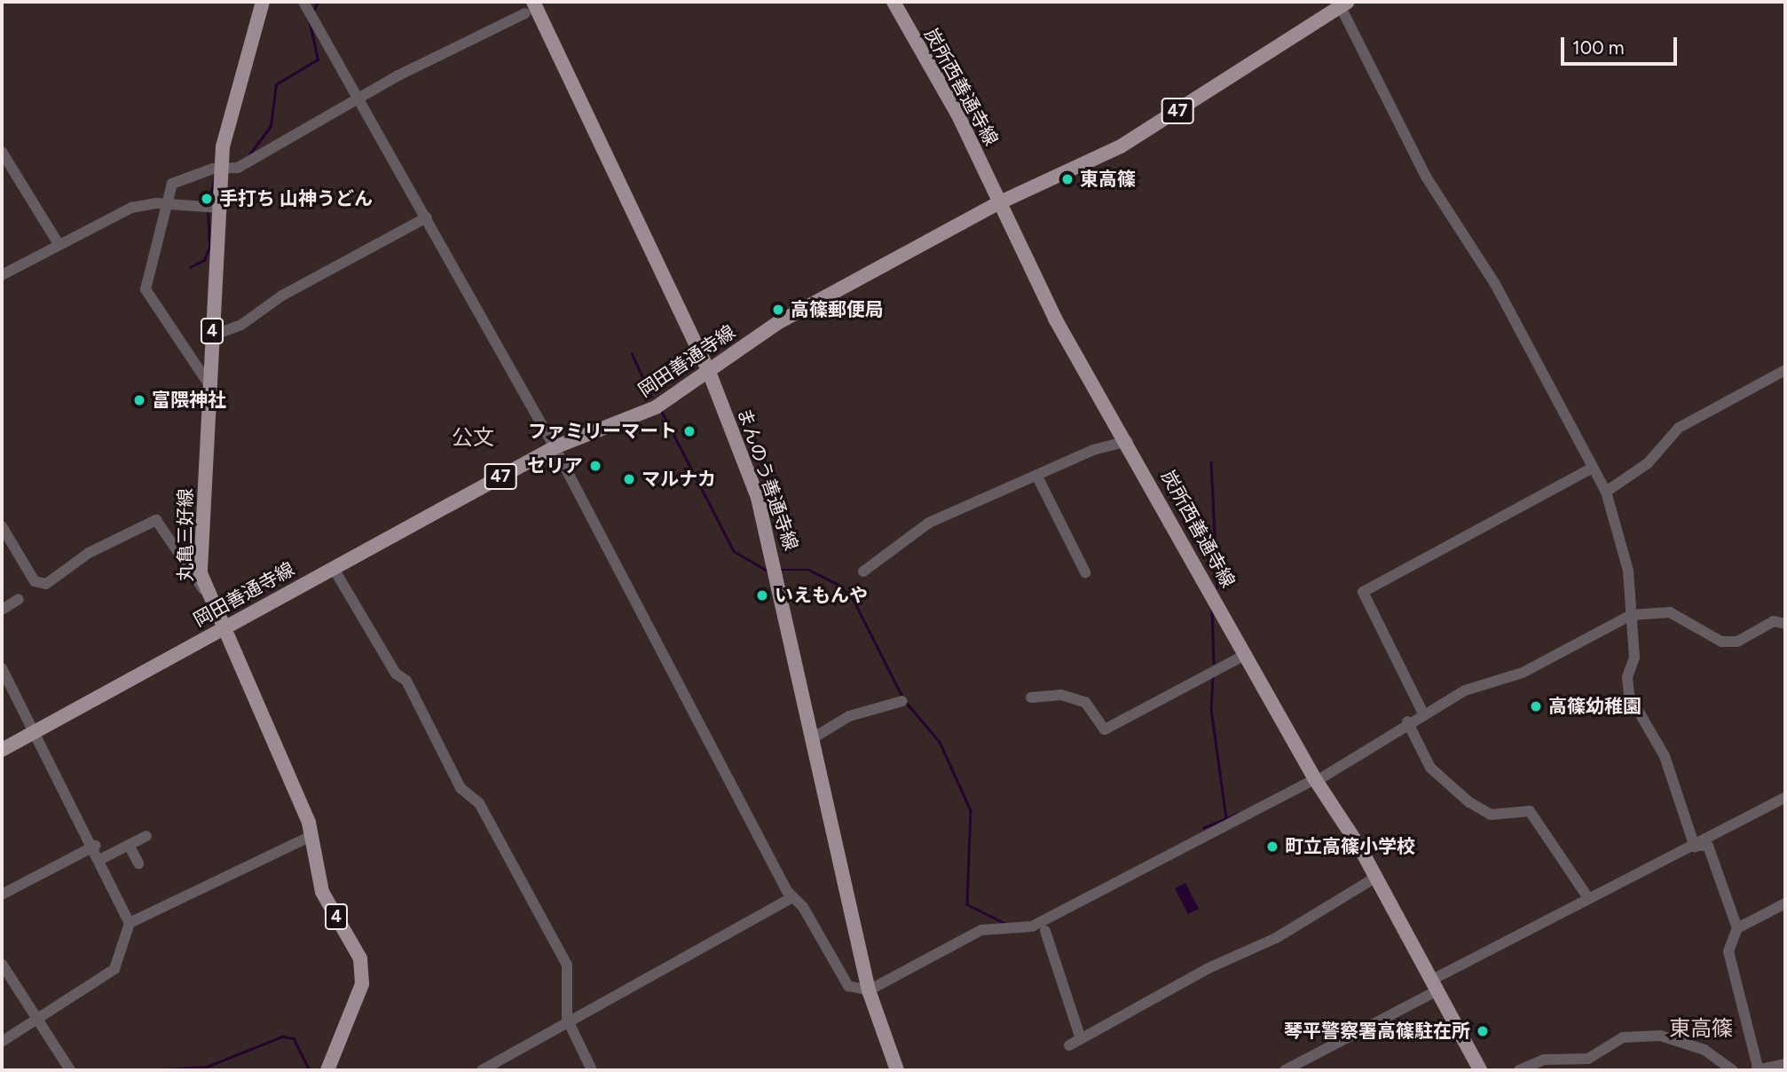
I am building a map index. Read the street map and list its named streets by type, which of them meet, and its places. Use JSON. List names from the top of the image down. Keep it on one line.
{"streets":{"main road":["炭所西善通寺線","47","4","岡田善通寺線","まんのう善通寺線","丸亀三好線"]},"crossings":[["炭所西善通寺線","岡田善通寺線"],["岡田善通寺線","まんのう善通寺線"],["岡田善通寺線","丸亀三好線"]],"districts":["公文","東高篠"],"places":["東高篠","手打ち 山神うどん","高篠郵便局","富隈神社","ファミリーマート","セリア","マルナカ","いえもんや","高篠幼稚園","町立高篠小学校","琴平警察署高篠駐在所"],"scale_bar":"100 m"}
